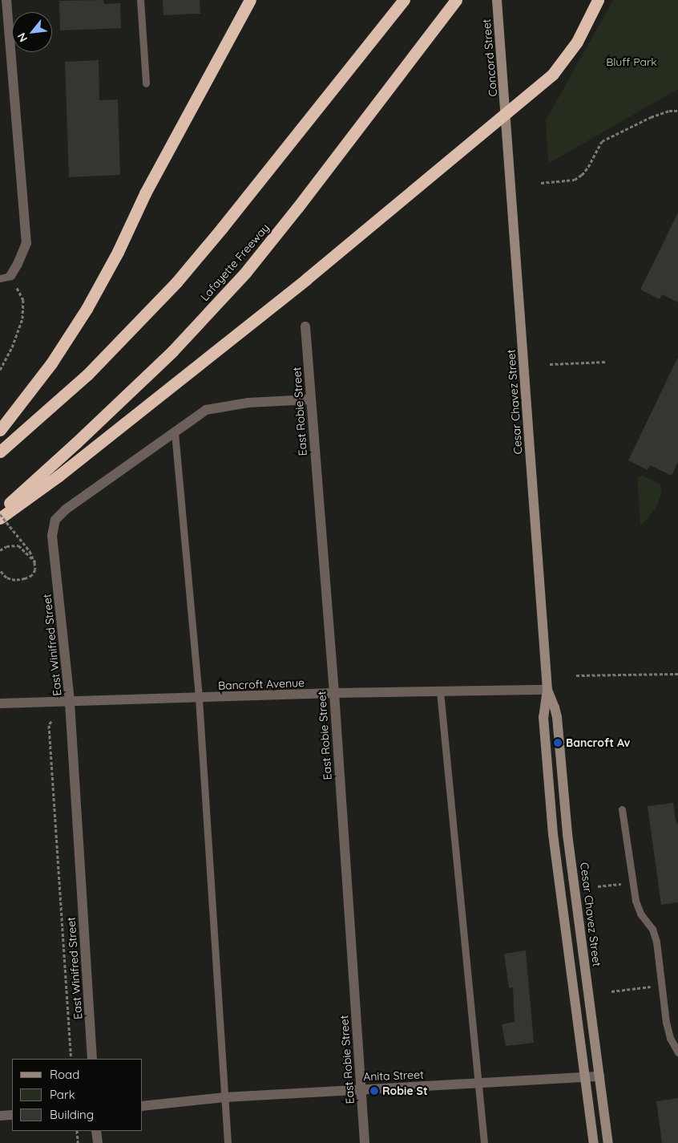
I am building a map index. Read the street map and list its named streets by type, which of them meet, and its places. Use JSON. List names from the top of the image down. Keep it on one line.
{"streets":{"highway":["Lafayette Freeway"],"main road":["Concord Street","Cesar Chavez Street"],"street":["East Robie Street","East Winifred Street","Bancroft Avenue","Anita Street"]},"crossings":[["Concord Street","Cesar Chavez Street"],["Cesar Chavez Street","Bancroft Avenue"],["Cesar Chavez Street","Anita Street"],["East Robie Street","East Winifred Street"],["East Robie Street","Bancroft Avenue"],["East Robie Street","Anita Street"],["East Winifred Street","Bancroft Avenue"]],"parks":["Bluff Park"],"places":["Bancroft Av","Robie St"],"legend":["Road","Park","Building"],"north":"bottom left"}
